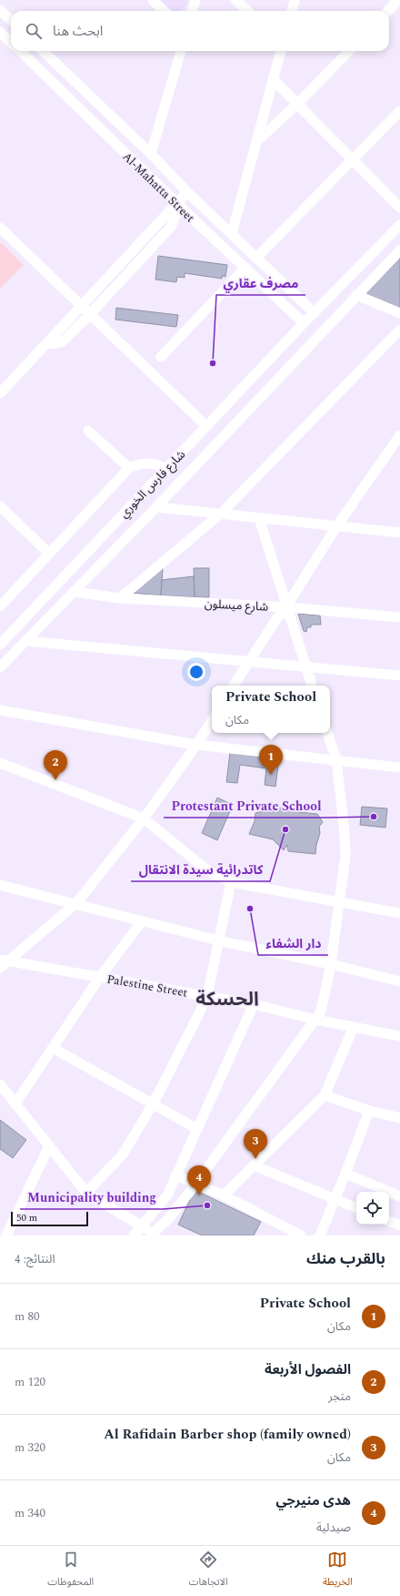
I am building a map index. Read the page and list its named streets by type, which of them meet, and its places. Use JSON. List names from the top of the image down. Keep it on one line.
{"streets":{"street":["Al-Mahatta Street","شارع فارس الخوري","شارع ميسلون","Palestine Street"]},"crossings":[["Al-Mahatta Street","شارع فارس الخوري"]],"districts":["الحسكة"],"places":["مصرف عقاري","Protestant Private School","كاتدرائية سيدة الانتقال","دار الشفاء","Municipality building"],"scale_bar":"50 m","page":{"search":"ابحث هنا","popup":["Private School","مكان"],"pins":["1","2","3","4"],"scale":"50 m","heading":["بالقرب منك","النتائج: 4"],"list":[{"mark":"1","name":"Private School","note":"مكان","value":"80 m"},{"mark":"2","name":"الفصول الأربعة","note":"متجر","value":"120 m"},{"mark":"3","name":"Al Rafidain Barber shop (family owned)","note":"مكان","value":"320 m"},{"mark":"4","name":"هدى منيرجي","note":"صيدلية","value":"340 m"}],"nav":["الخريطة","الاتجاهات","المحفوظات"]}}
